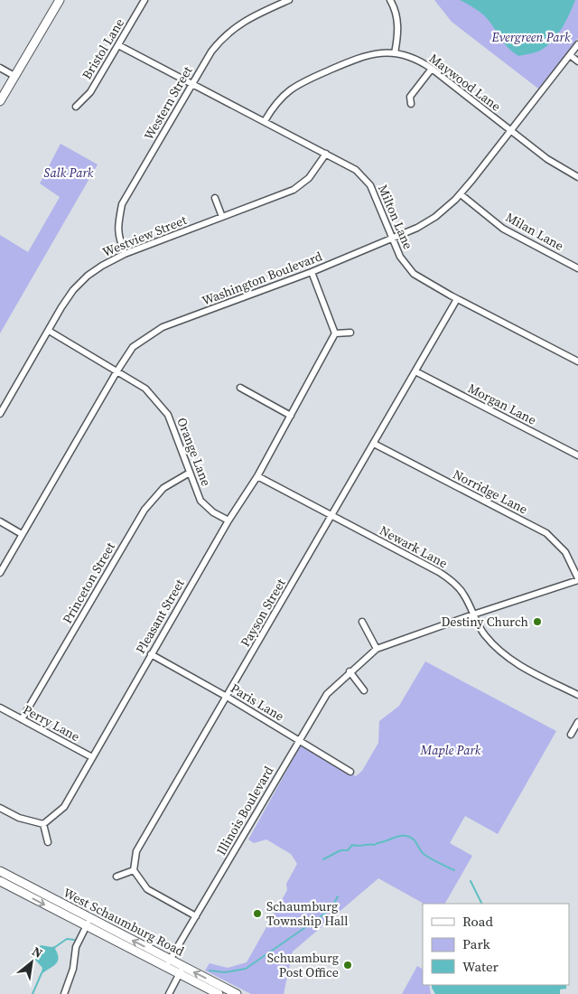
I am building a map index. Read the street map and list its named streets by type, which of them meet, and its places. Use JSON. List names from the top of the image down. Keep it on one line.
{"streets":{"main road":["West Schaumburg Road"],"street":["Bristol Lane","Maywood Lane","Western Street","Milton Lane","Milan Lane","Westview Street","Washington Boulevard","Morgan Lane","Orange Lane","Norridge Lane","Newark Lane","Princeton Street","Payson Street","Pleasant Street","Paris Lane","Perry Lane","Illinois Boulevard"]},"crossings":[["Bristol Lane","Milton Lane"],["Maywood Lane","Milton Lane"],["Maywood Lane","Washington Boulevard"],["Western Street","Milton Lane"],["Western Street","Westview Street"],["Milton Lane","Westview Street"],["Milton Lane","Washington Boulevard"],["Milton Lane","Payson Street"],["Milan Lane","Washington Boulevard"],["Westview Street","Orange Lane"],["Washington Boulevard","Orange Lane"],["Morgan Lane","Payson Street"],["Orange Lane","Princeton Street"],["Orange Lane","Pleasant Street"],["Norridge Lane","Payson Street"],["Norridge Lane","Illinois Boulevard"],["Newark Lane","Payson Street"],["Newark Lane","Pleasant Street"],["Newark Lane","Illinois Boulevard"],["Princeton Street","Perry Lane"],["Payson Street","Paris Lane"],["Pleasant Street","Paris Lane"],["Pleasant Street","Perry Lane"],["Paris Lane","Illinois Boulevard"],["Illinois Boulevard","West Schaumburg Road"]],"parks":["Evergreen Park","Salk Park","Maple Park"],"places":["Destiny Church","Schaumburg Township Hall","Schuamburg Post Office"],"legend":["Road","Park","Water"],"north":"top right"}
